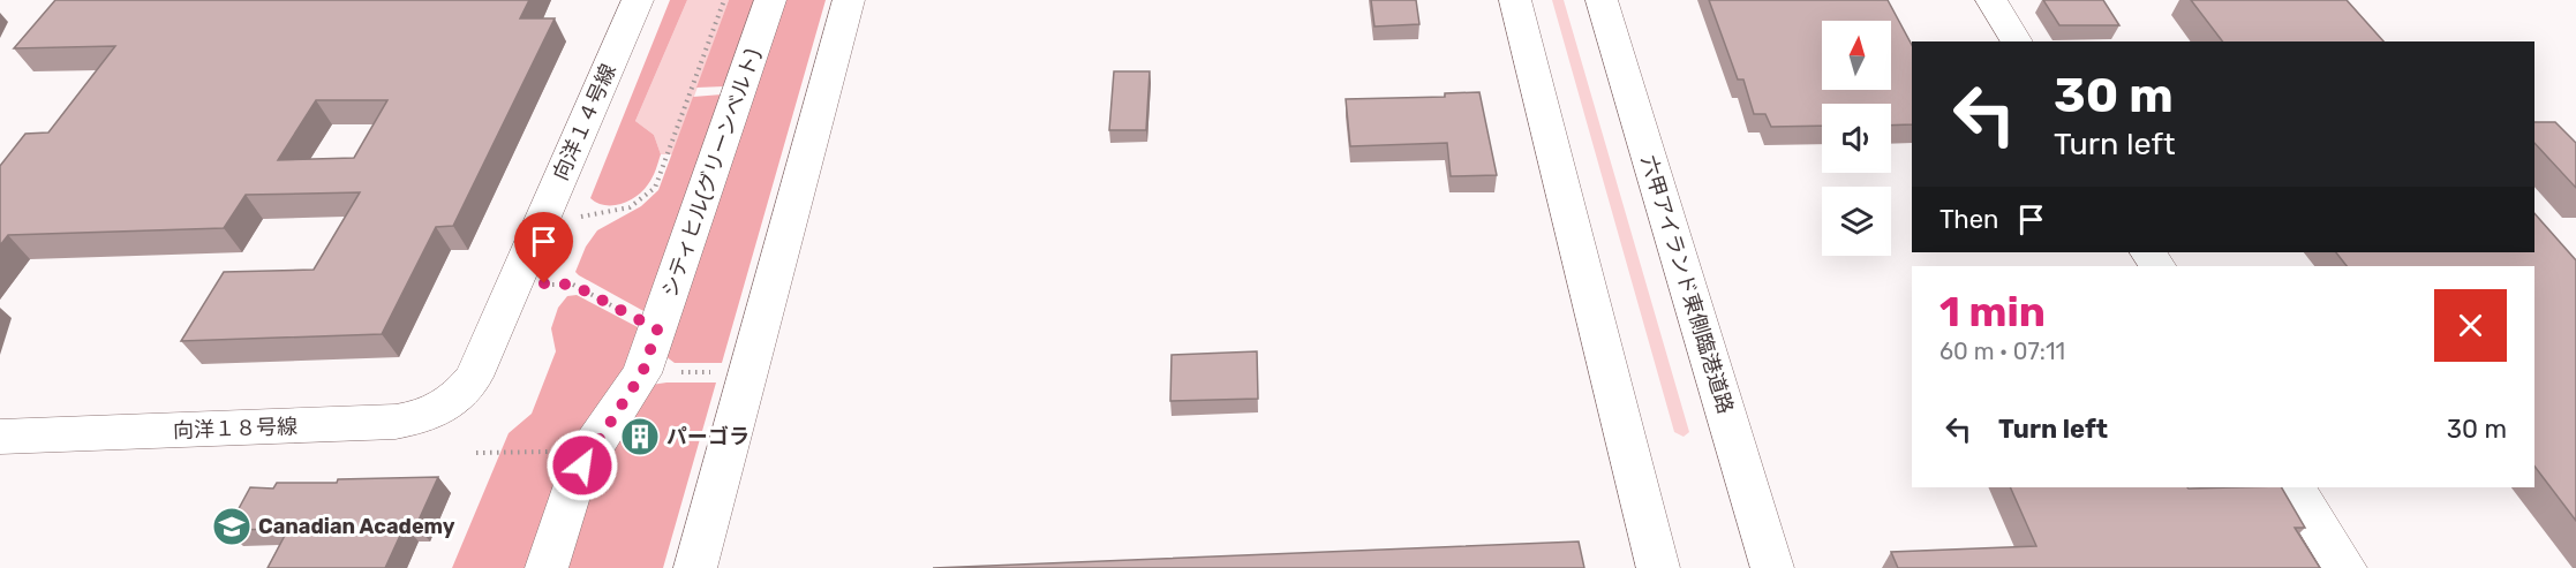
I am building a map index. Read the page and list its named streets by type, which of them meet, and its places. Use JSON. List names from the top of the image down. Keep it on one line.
{"streets":{"street":["向洋１４号線","シティヒル(グリーンベルト)","六甲アイランド東側臨港道路","向洋１８号線"]},"crossings":[["向洋１４号線","向洋１８号線"]],"places":{"building":["パーゴラ"],"school or university":["Canadian Academy"]},"north":"top","page":{"turn":["30 m","Turn left"],"then":"Then","heading":["1 min","60 m · 07:11"],"list":[{"name":"Turn left","value":"30 m"}]}}
